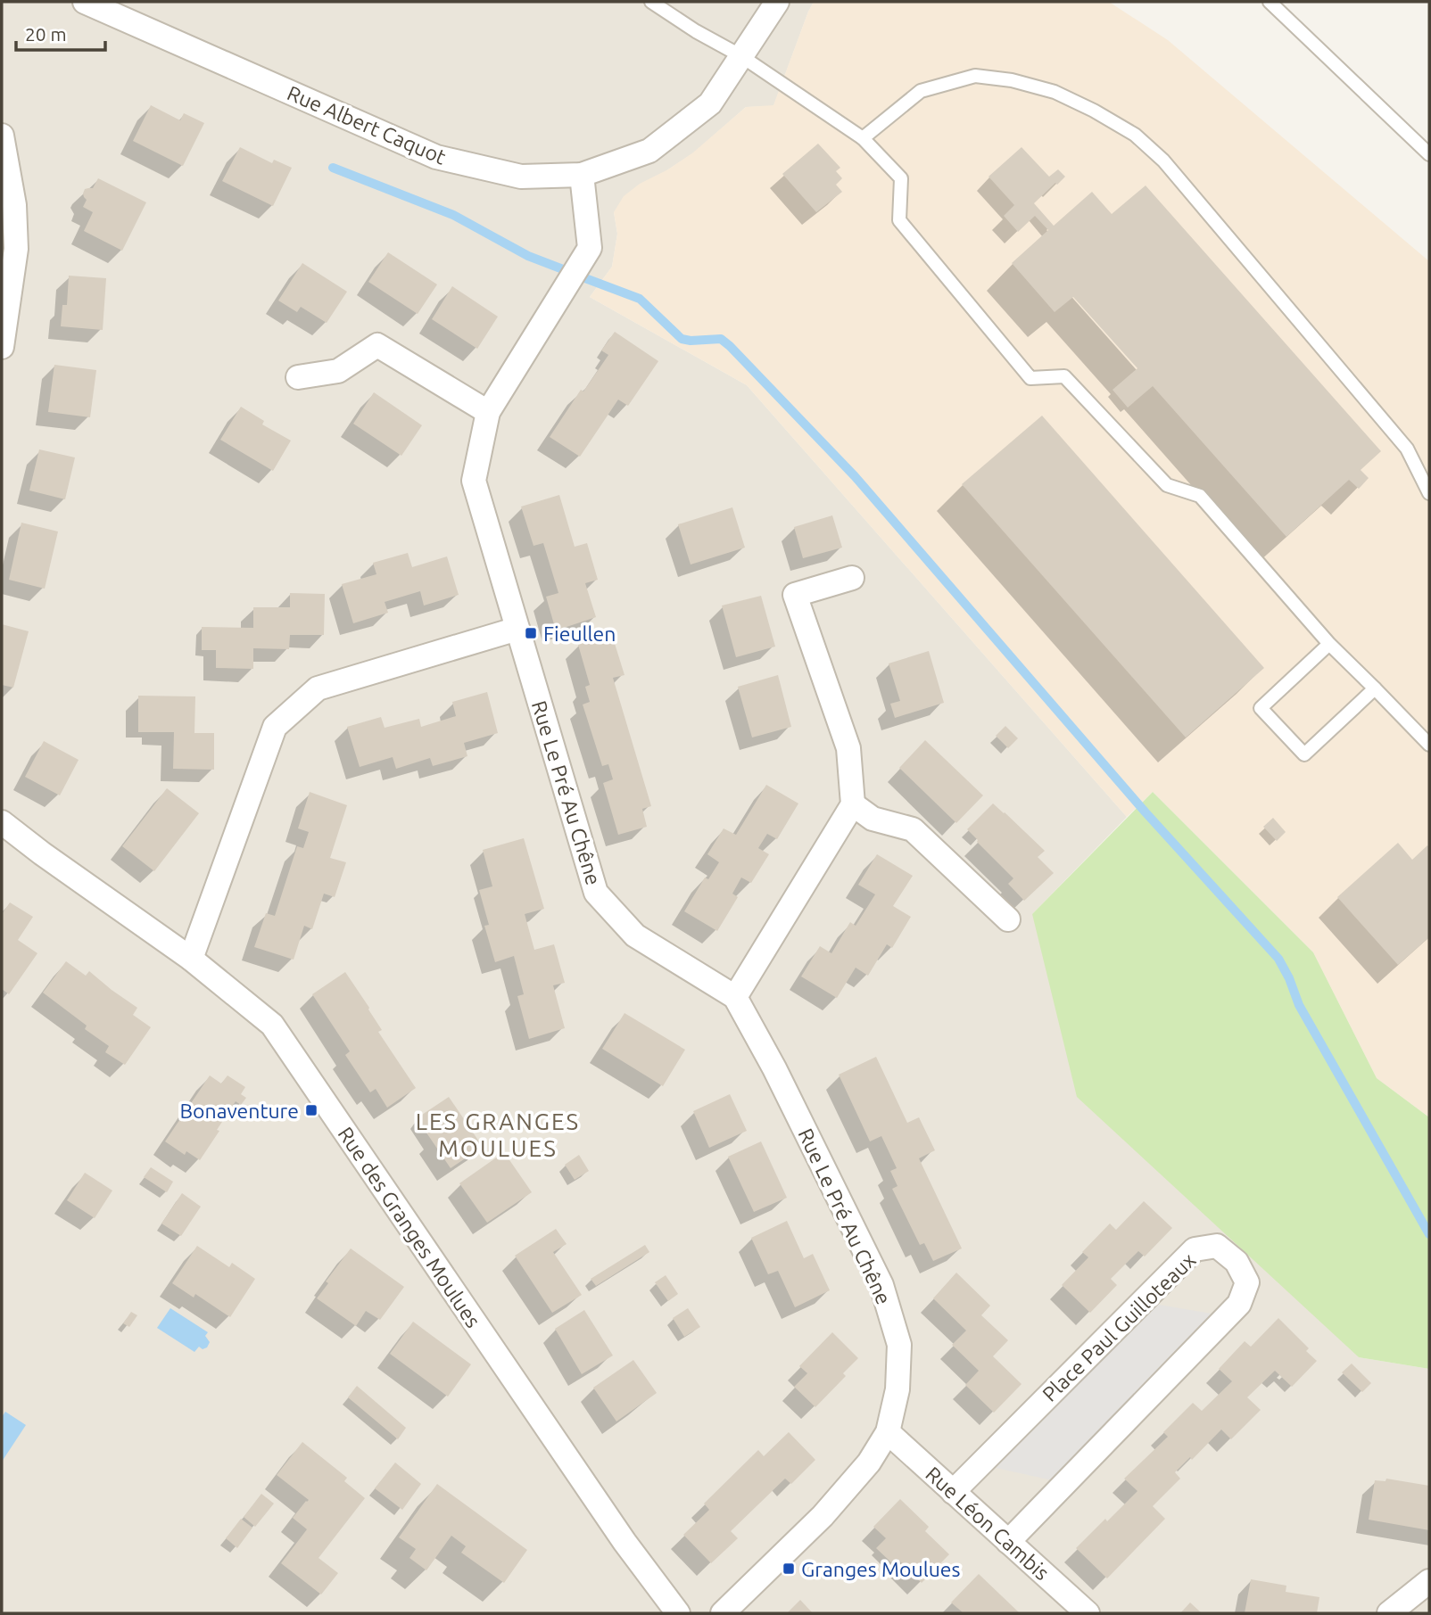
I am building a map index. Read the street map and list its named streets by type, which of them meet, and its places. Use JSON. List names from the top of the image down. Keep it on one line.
{"streets":{"street":["Rue Albert Caquot","Rue Le Pré Au Chêne","Rue des Granges Moulues","Place Paul Guilloteaux","Rue Léon Cambis"]},"crossings":[["Rue Albert Caquot","Rue Le Pré Au Chêne"],["Rue Le Pré Au Chêne","Rue Léon Cambis"],["Place Paul Guilloteaux","Rue Léon Cambis"]],"districts":["LES GRANGES MOULUES"],"places":{"transit":["Fieullen","Bonaventure","Granges Moulues"]},"scale_bar":"20 m"}
